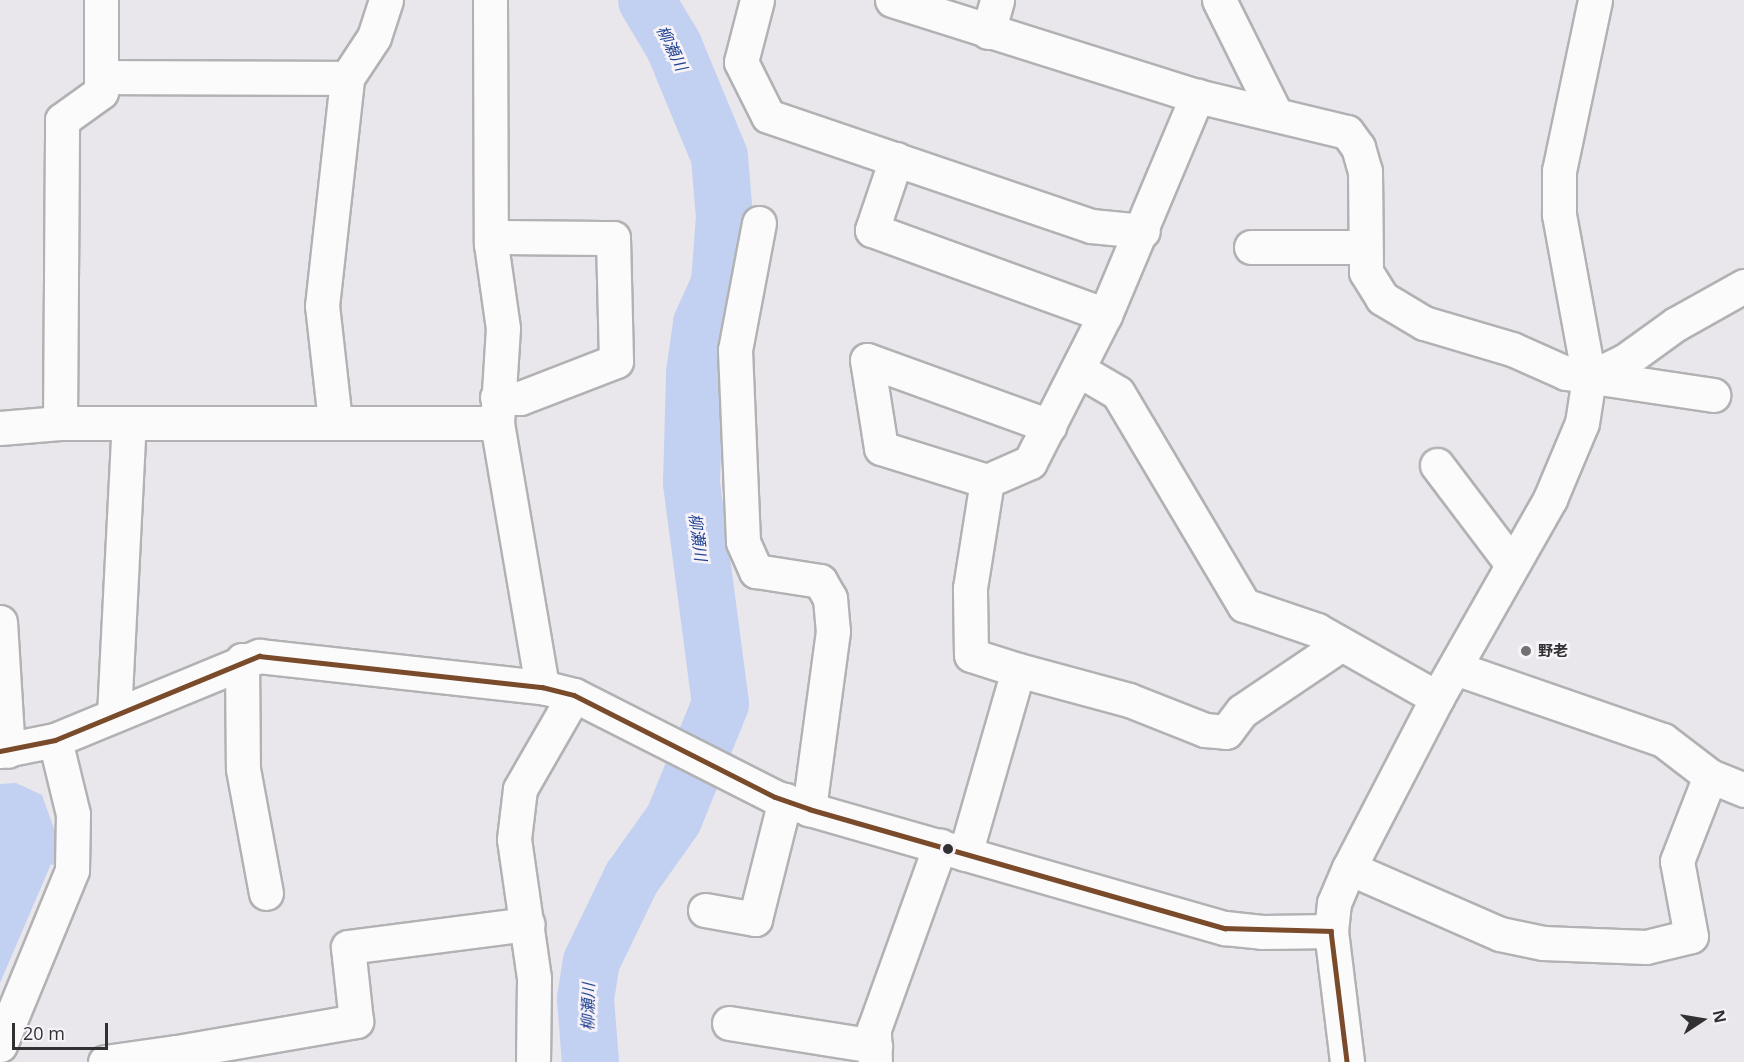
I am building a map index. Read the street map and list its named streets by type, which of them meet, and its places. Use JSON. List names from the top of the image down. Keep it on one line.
{"water":["柳瀬川"],"places":["野老"],"scale_bar":"20 m","north":"right"}
